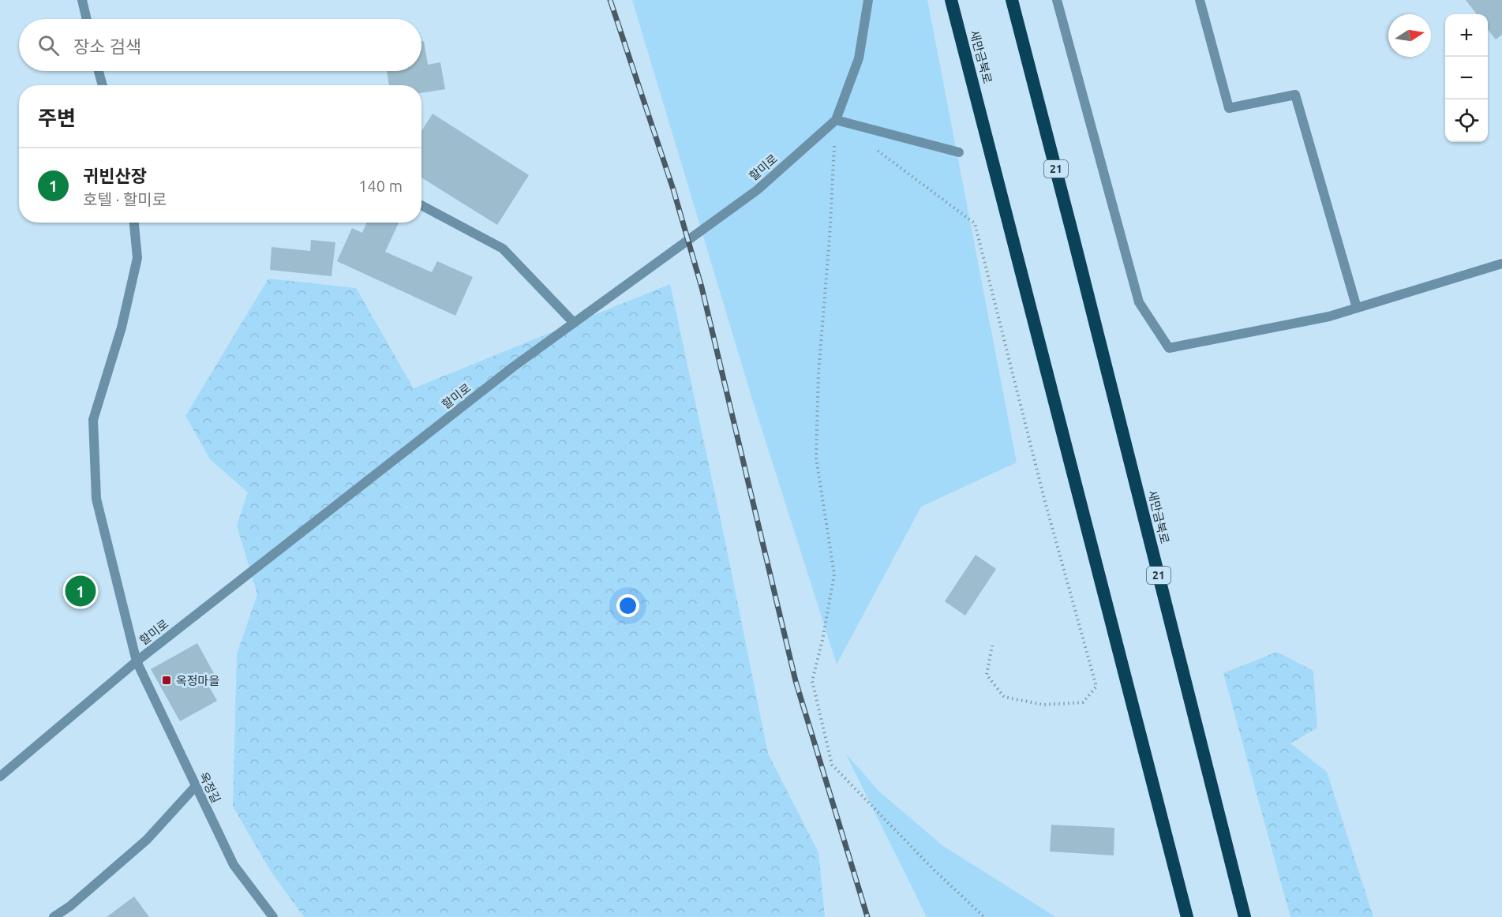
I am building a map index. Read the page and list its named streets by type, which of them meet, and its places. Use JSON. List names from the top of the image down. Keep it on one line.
{"streets":{"highway":["새만금북로","21"],"street":["할미로","옥정길"]},"crossings":[["할미로","옥정길"]],"places":{"transit":["옥정마을"]},"north":"right","page":{"map_buttons":["+","−"],"search":"장소 검색","heading":"주변","list":[{"mark":"1","name":"귀빈산장","note":"호텔 · 할미로","value":"140 m"}],"pins":"1"}}
